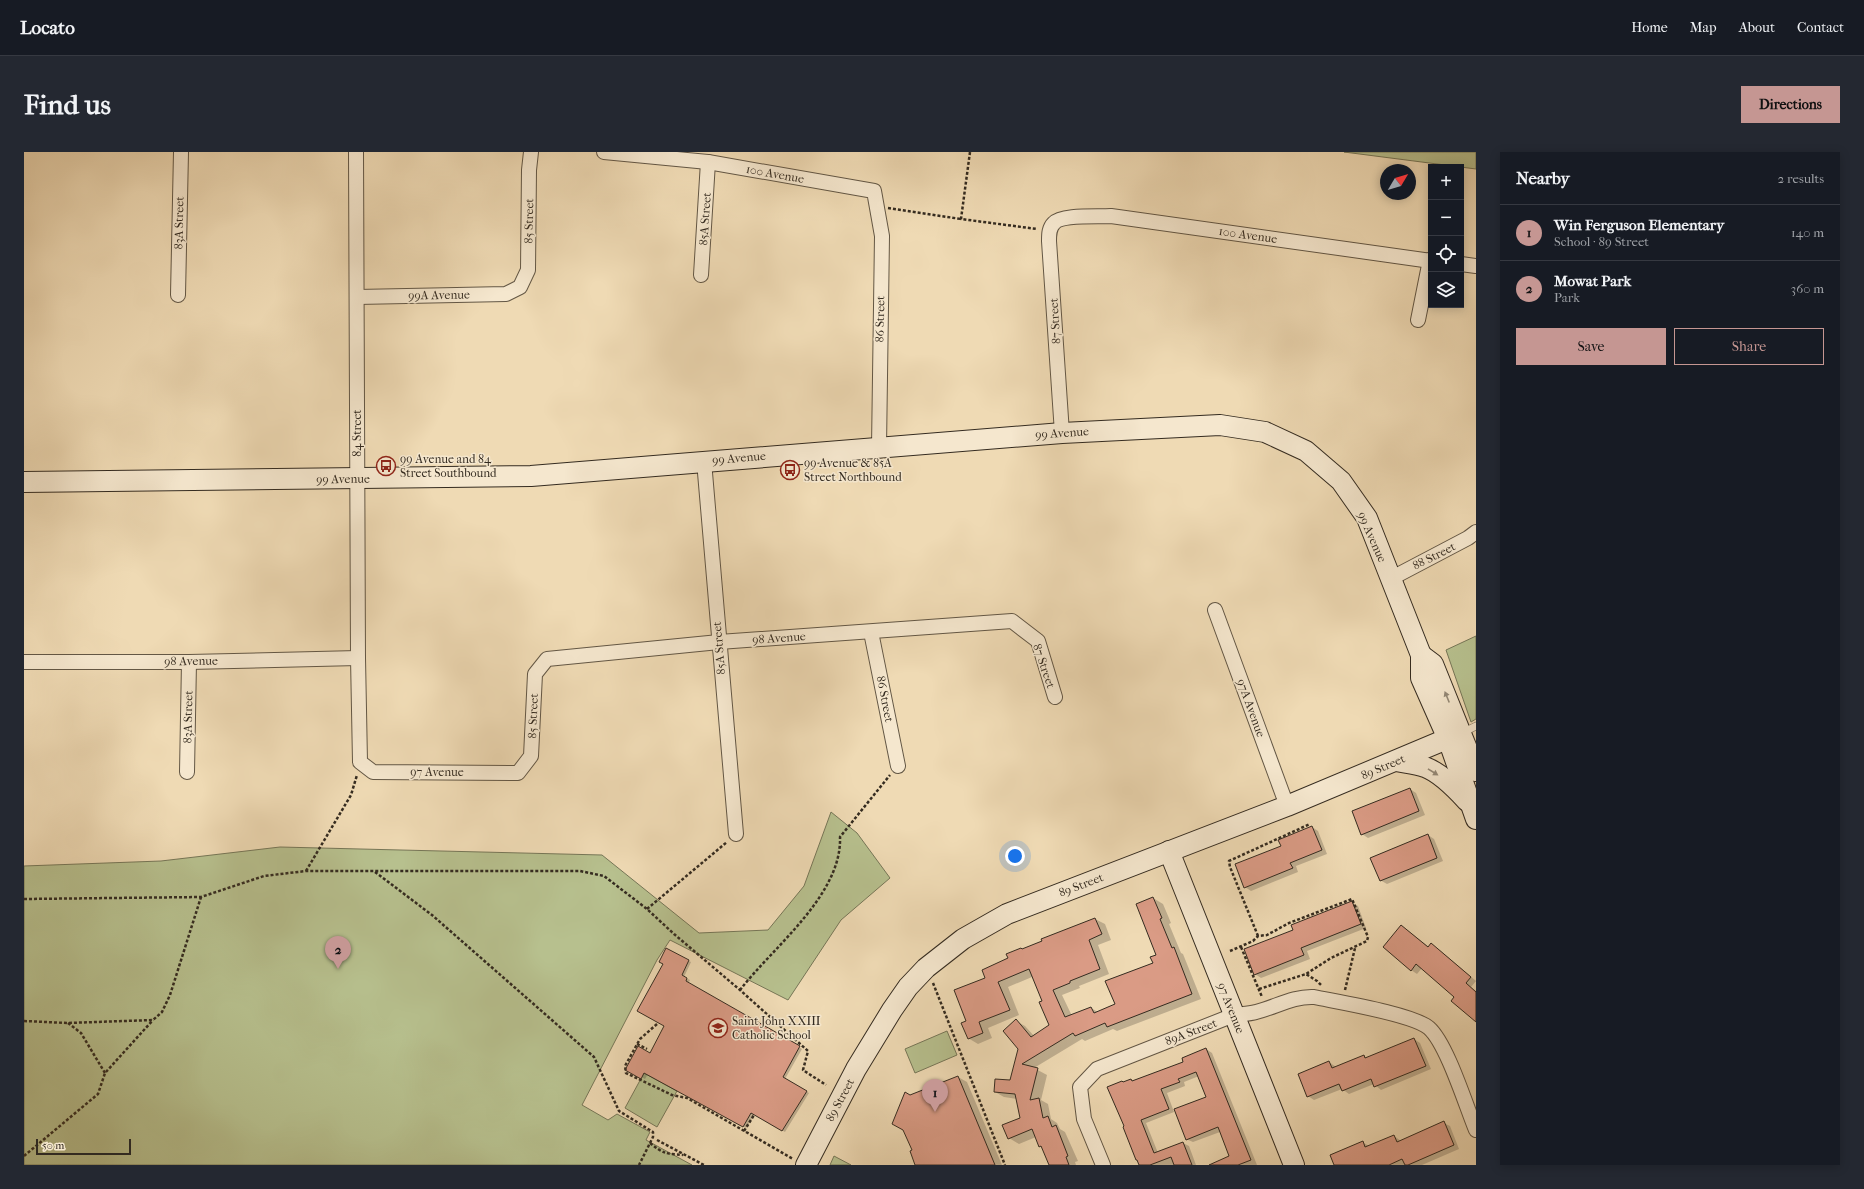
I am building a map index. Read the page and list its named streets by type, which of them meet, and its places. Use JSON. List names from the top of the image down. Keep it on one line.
{"streets":{"street":["100 Avenue","85A Street","85 Street","83A Street","99A Avenue","86 Street","87 Street","84 Street","99 Avenue","88 Street","98 Avenue","97A Avenue","89 Street","97 Avenue","89A Street"]},"crossings":[["100 Avenue","85A Street"],["100 Avenue","86 Street"],["100 Avenue","87 Street"],["85A Street","99 Avenue"],["85A Street","98 Avenue"],["85 Street","99A Avenue"],["85 Street","98 Avenue"],["85 Street","97 Avenue"],["83A Street","98 Avenue"],["99A Avenue","84 Street"],["86 Street","99 Avenue"],["86 Street","98 Avenue"],["87 Street","99 Avenue"],["87 Street","98 Avenue"],["84 Street","99 Avenue"],["84 Street","98 Avenue"],["84 Street","97 Avenue"],["99 Avenue","88 Street"],["99 Avenue","89 Street"],["97A Avenue","89 Street"],["89 Street","97 Avenue"],["97 Avenue","89A Street"]],"places":{"bus stop":["99 Avenue and 84 Street Southbound","99 Avenue & 85A Street Northbound"],"school or university":["Saint John XXIII Catholic School"]},"scale_bar":"50 m","north":"top right","page":{"header":"Locato","nav":["Home","Map","About","Contact"],"buttons":["Directions",["Save","Share"]],"title":"Find us","heading":["Nearby","2 results"],"map_buttons":["+","−"],"list":[{"mark":"1","name":"Win Ferguson Elementary","note":"School · 89 Street","value":"140 m"},{"mark":"2","name":"Mowat Park","note":"Park","value":"360 m"}],"pins":["2","1"],"scale":"50 m"}}
